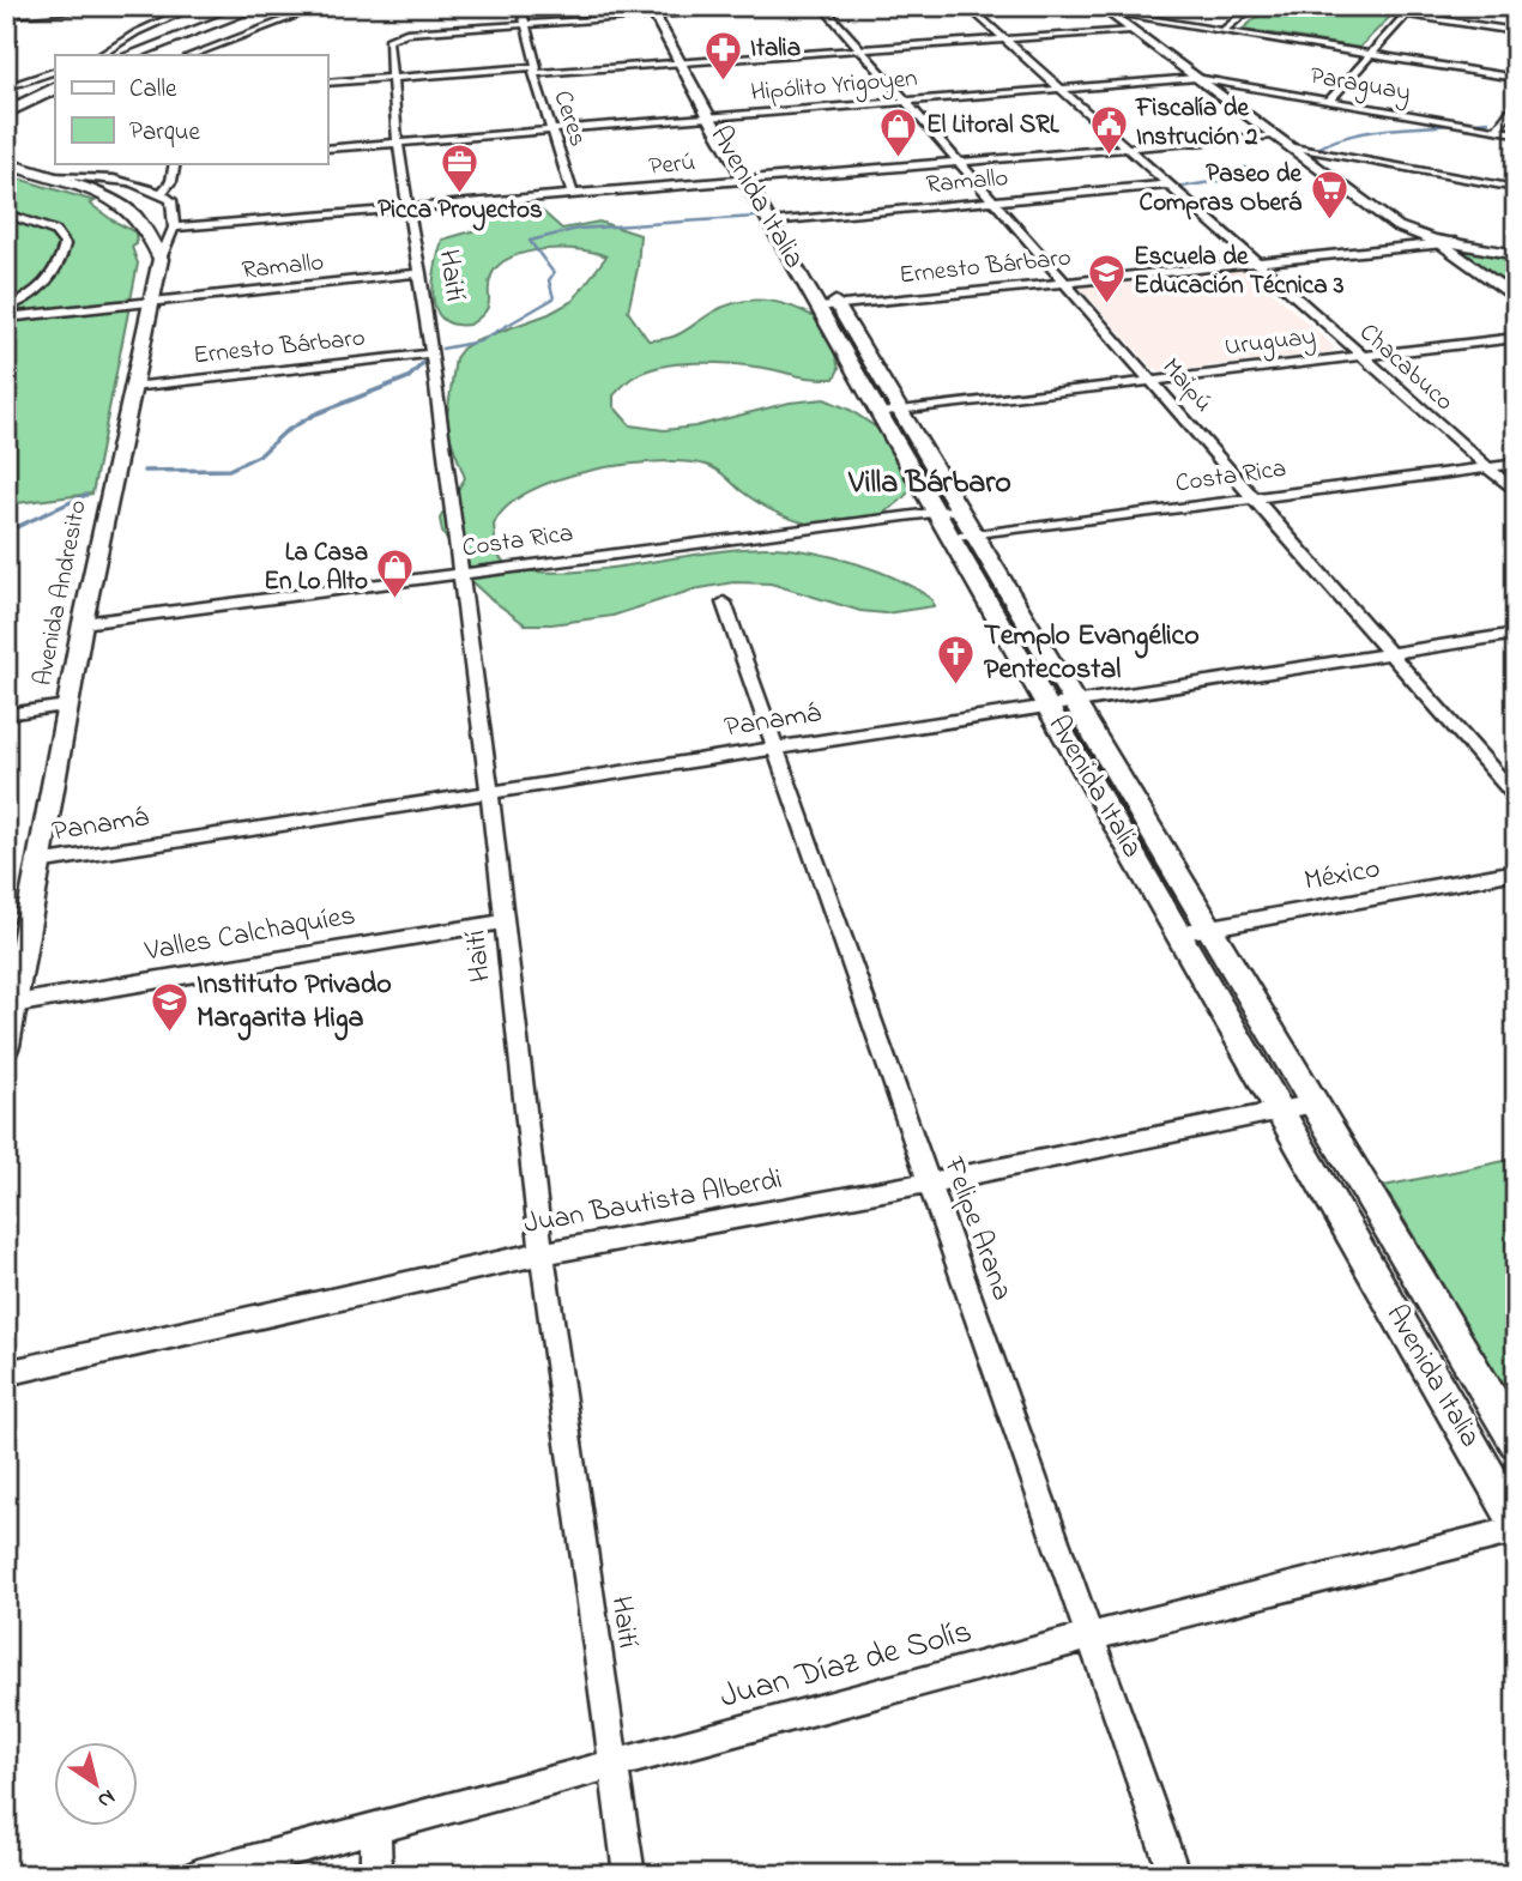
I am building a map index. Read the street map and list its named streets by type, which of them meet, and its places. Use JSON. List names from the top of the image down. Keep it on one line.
{"streets":{"main road":["Avenida Italia","Avenida Andresito"],"street":["Paraguay","Hipólito Yrigoyen","Ceres","Perú","Ramallo","Ernesto Bárbaro","Haití","Uruguay","Chacabuco","Maipú","Costa Rica","Panamá","México","Valles Calchaquíes","Juan Bautista Alberdi","Felipe Arana","Juan Díaz de Solís"]},"crossings":[["Paraguay","Hipólito Yrigoyen"],["Hipólito Yrigoyen","Ceres"],["Hipólito Yrigoyen","Avenida Italia"],["Hipólito Yrigoyen","Haití"],["Hipólito Yrigoyen","Chacabuco"],["Hipólito Yrigoyen","Maipú"],["Ceres","Perú"],["Ceres","Haití"],["Perú","Avenida Italia"],["Perú","Haití"],["Perú","Chacabuco"],["Perú","Maipú"],["Perú","Avenida Andresito"],["Ramallo","Avenida Italia"],["Ramallo","Haití"],["Ramallo","Chacabuco"],["Ramallo","Maipú"],["Ramallo","Avenida Andresito"],["Avenida Italia","Ernesto Bárbaro"],["Avenida Italia","Uruguay"],["Avenida Italia","Costa Rica"],["Avenida Italia","Panamá"],["Avenida Italia","México"],["Avenida Italia","Juan Bautista Alberdi"],["Ernesto Bárbaro","Haití"],["Ernesto Bárbaro","Chacabuco"],["Ernesto Bárbaro","Maipú"],["Ernesto Bárbaro","Avenida Andresito"],["Haití","Costa Rica"],["Haití","Panamá"],["Haití","Valles Calchaquíes"],["Haití","Juan Bautista Alberdi"],["Haití","Juan Díaz de Solís"],["Uruguay","Chacabuco"],["Uruguay","Maipú"],["Chacabuco","Costa Rica"],["Maipú","Costa Rica"],["Maipú","Panamá"],["Costa Rica","Avenida Andresito"],["Avenida Andresito","Panamá"],["Avenida Andresito","Valles Calchaquíes"],["Panamá","Felipe Arana"],["Juan Bautista Alberdi","Felipe Arana"],["Felipe Arana","Juan Díaz de Solís"]],"districts":["Villa Bárbaro"],"places":{"pharmacy":["Italia"],"public building":["Fiscalía de Instrución 2"],"shop":["El Litoral SRL","La Casa En Lo Alto"],"office":["Picca Proyectos"],"supermarket":["Paseo de Compras Oberá"],"school or university":["Escuela de Educación Técnica 3","Instituto Privado Margarita Higa"],"church":["Templo Evangélico Pentecostal"]},"legend":["Calle","Parque"],"north":"bottom right"}
